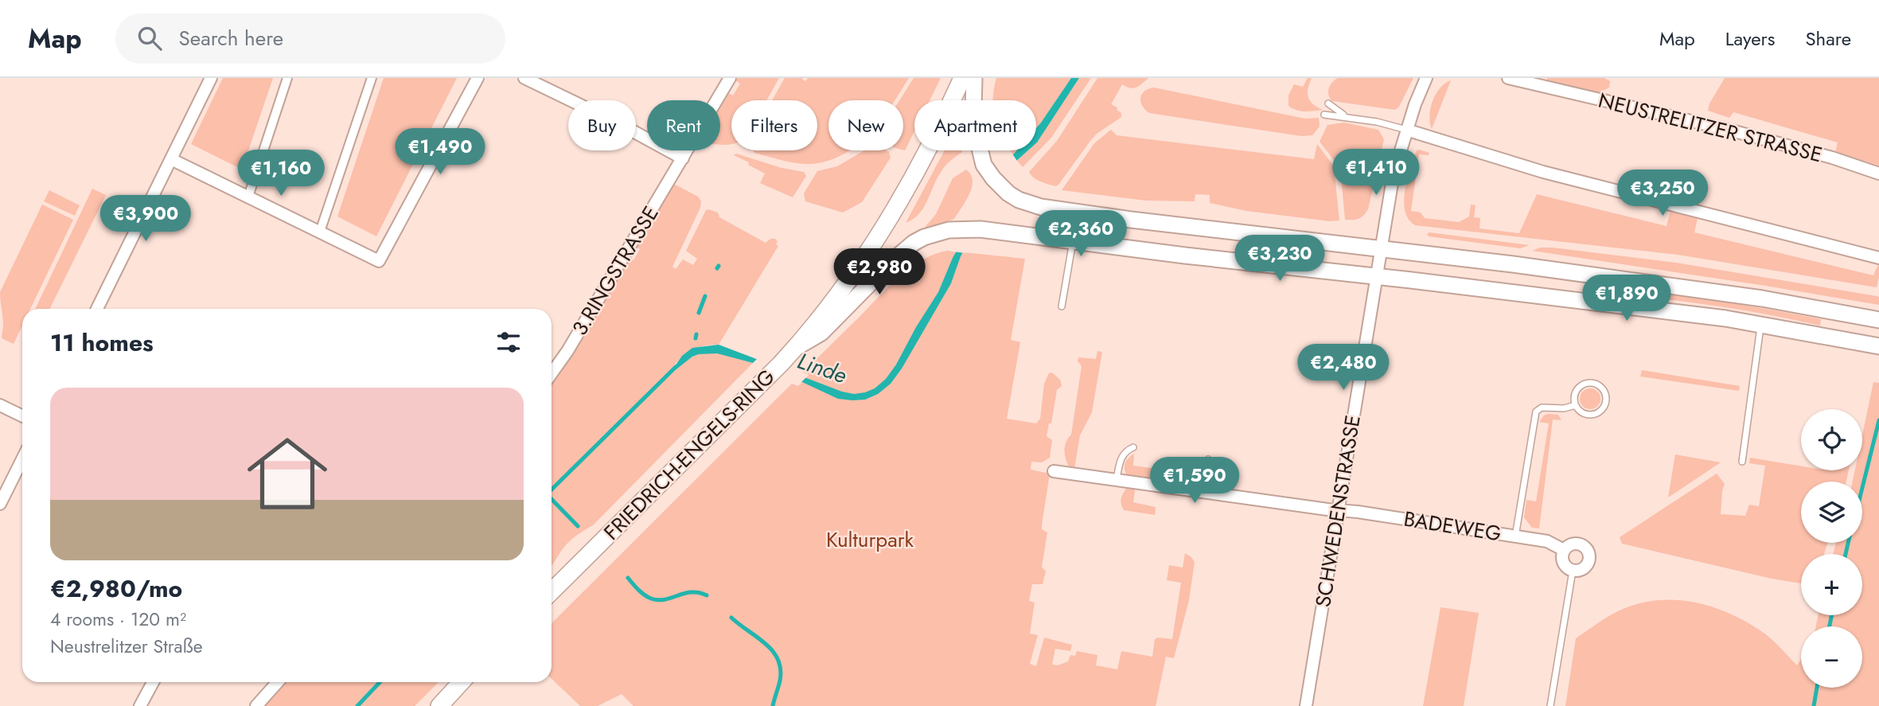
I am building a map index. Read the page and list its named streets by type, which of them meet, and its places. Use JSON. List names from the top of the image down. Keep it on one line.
{"streets":{"main road":["FRIEDRICH-ENGELS-RING"],"street":["NEUSTRELITZER STRASSE","3.RINGSTRASSE","SCHWEDENSTRASSE","BADEWEG"]},"crossings":[["SCHWEDENSTRASSE","BADEWEG"]],"water":["Linde"],"parks":["Kulturpark"],"page":{"header":"Map","search":"Search here","nav":["Map","Layers","Share"],"chip":["Buy","Rent","Filters","New","Apartment"],"price":["€1,490","€1,410","€1,160","€3,250","€3,900","€2,360","€3,230","€2,980","€1,890","€2,480","€1,590"],"heading":"11 homes","list":[{"name":"€2,980/mo","note":"4 rooms · 120 m² · Neustrelitzer Straße"}],"map_buttons":["+","−"]}}
